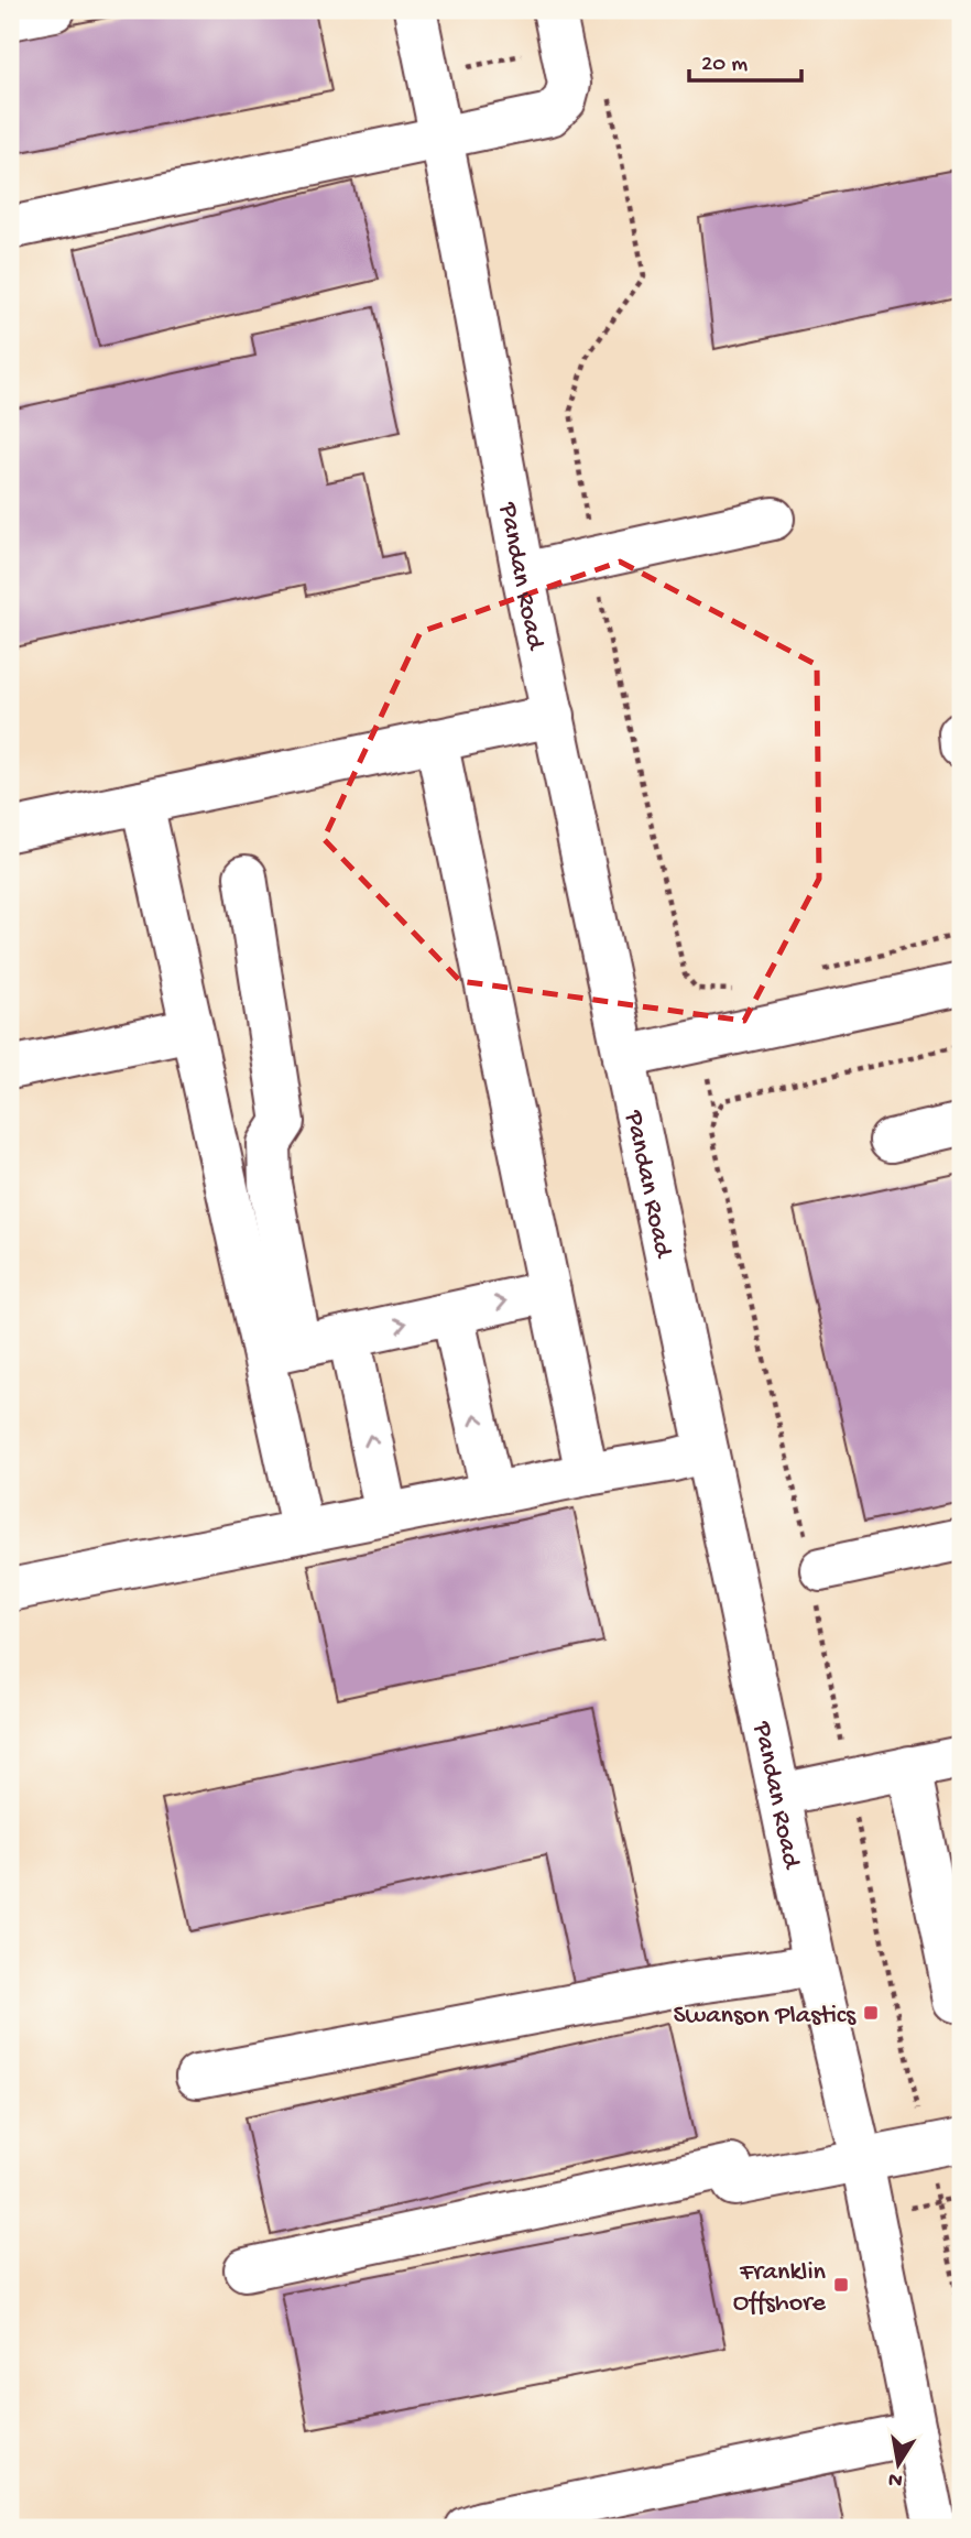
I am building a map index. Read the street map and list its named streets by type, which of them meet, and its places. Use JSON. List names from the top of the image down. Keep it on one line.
{"streets":{"street":["Pandan Road"]},"places":{"transit":["Swanson Plastics","Franklin Offshore"]},"scale_bar":"20 m","north":"bottom"}
